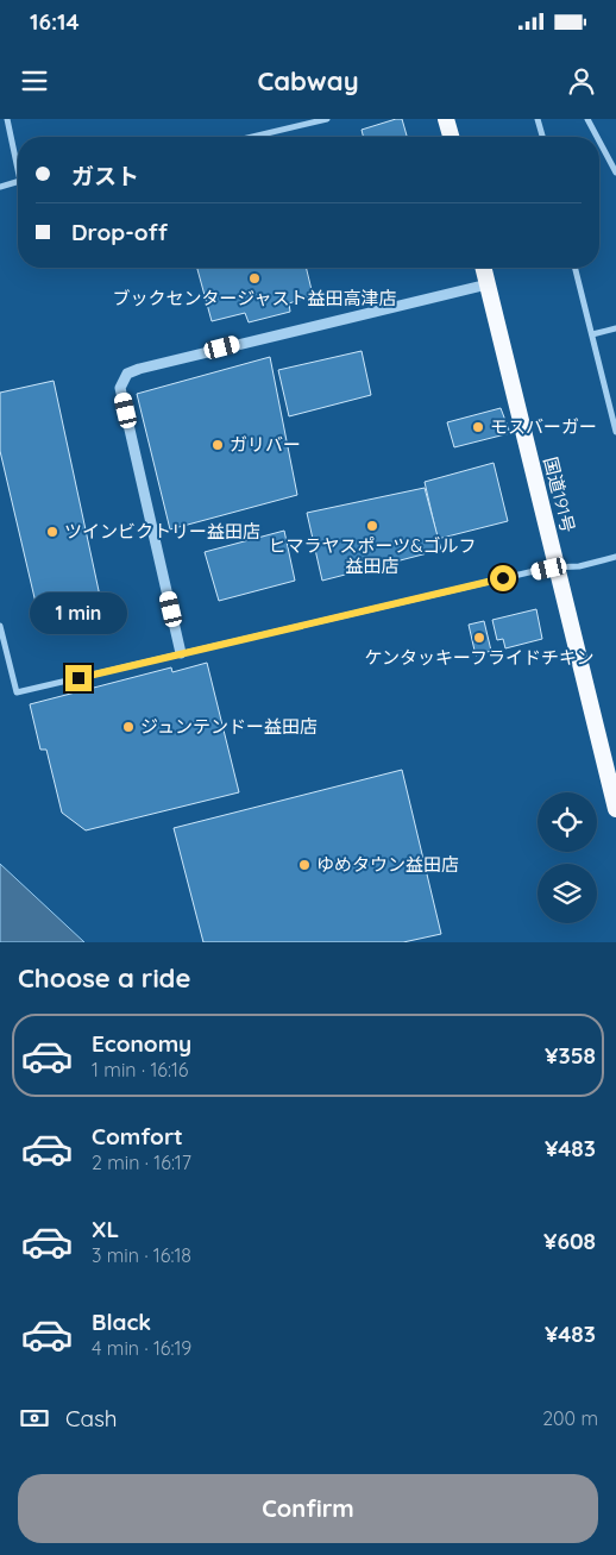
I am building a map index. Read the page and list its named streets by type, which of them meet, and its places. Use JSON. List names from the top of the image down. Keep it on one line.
{"streets":{"highway":["国道191号"]},"places":["ブックセンタージャスト益田高津店","モスバーガー","ガリバー","ヒマラヤスポーツ&ゴルフ 益田店","ツインビクトリー益田店","ケンタッキーフライドチキン","ジュンテンドー益田店","ゆめタウン益田店"],"page":{"status":"16:14","header":"Cabway","banner":["ガスト","Drop-off"],"bubble":"1 min","heading":"Choose a ride","list":[{"name":"Economy","note":"1 min · 16:16","value":"¥358"},{"name":"Comfort","note":"2 min · 16:17","value":"¥483"},{"name":"XL","note":"3 min · 16:18","value":"¥608"},{"name":"Black","note":"4 min · 16:19","value":"¥483"}],"pay":["Cash","200 m"],"buttons":"Confirm"}}
